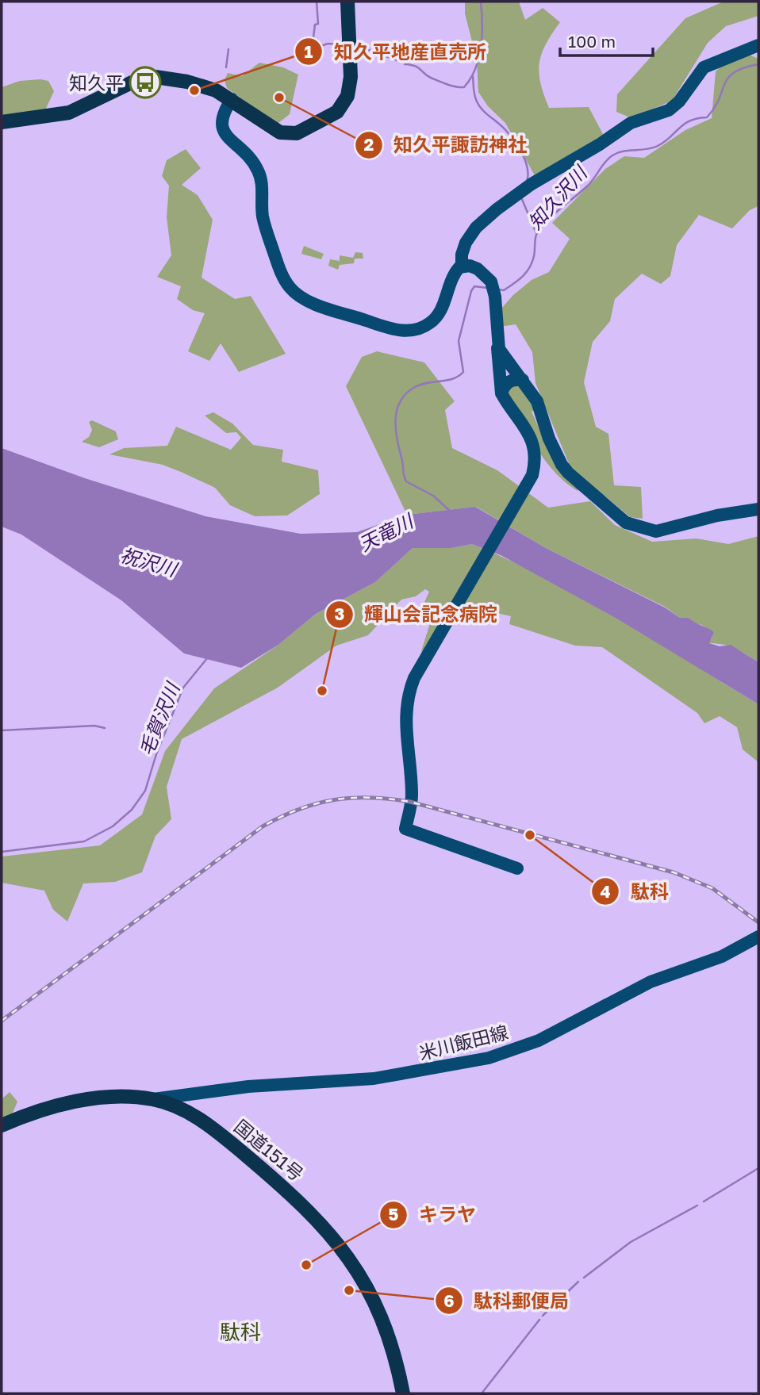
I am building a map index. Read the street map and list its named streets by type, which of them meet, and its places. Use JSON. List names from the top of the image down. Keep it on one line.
{"streets":{"highway":["国道151号"],"main road":["米川飯田線"]},"crossings":[["米川飯田線","国道151号"]],"districts":["駄科"],"water":["知久沢川","天竜川","祝沢川","毛賀沢川"],"places":{"bus stop":["知久平"],"other":["知久平地産直売所","知久平諏訪神社","輝山会記念病院","駄科","キラヤ","駄科郵便局"]},"scale_bar":"100 m"}
